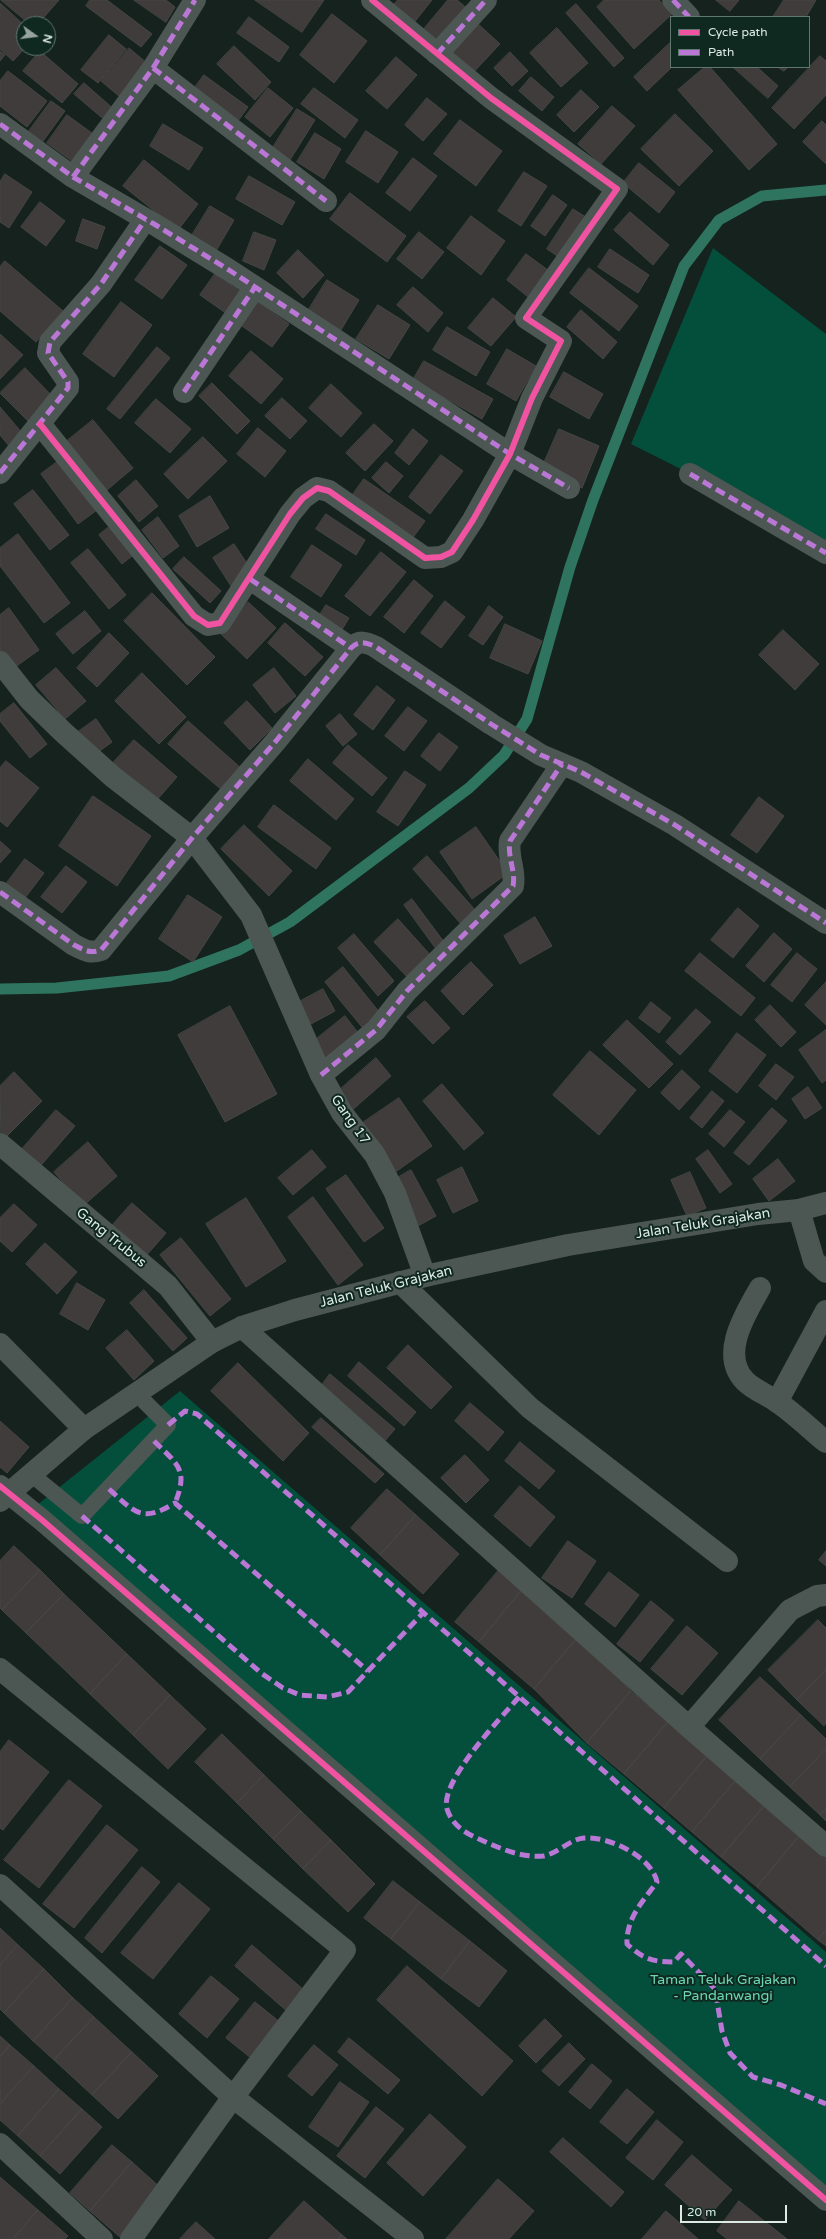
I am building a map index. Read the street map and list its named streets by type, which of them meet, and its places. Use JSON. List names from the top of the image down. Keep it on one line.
{"streets":{"street":["Gang 17","Jalan Teluk Grajakan","Gang Trubus"]},"crossings":[["Gang 17","Jalan Teluk Grajakan"],["Jalan Teluk Grajakan","Gang Trubus"]],"parks":["Taman Teluk Grajakan - Pandanwangi"],"legend":["Cycle path","Path"],"scale_bar":"20 m","north":"right"}
